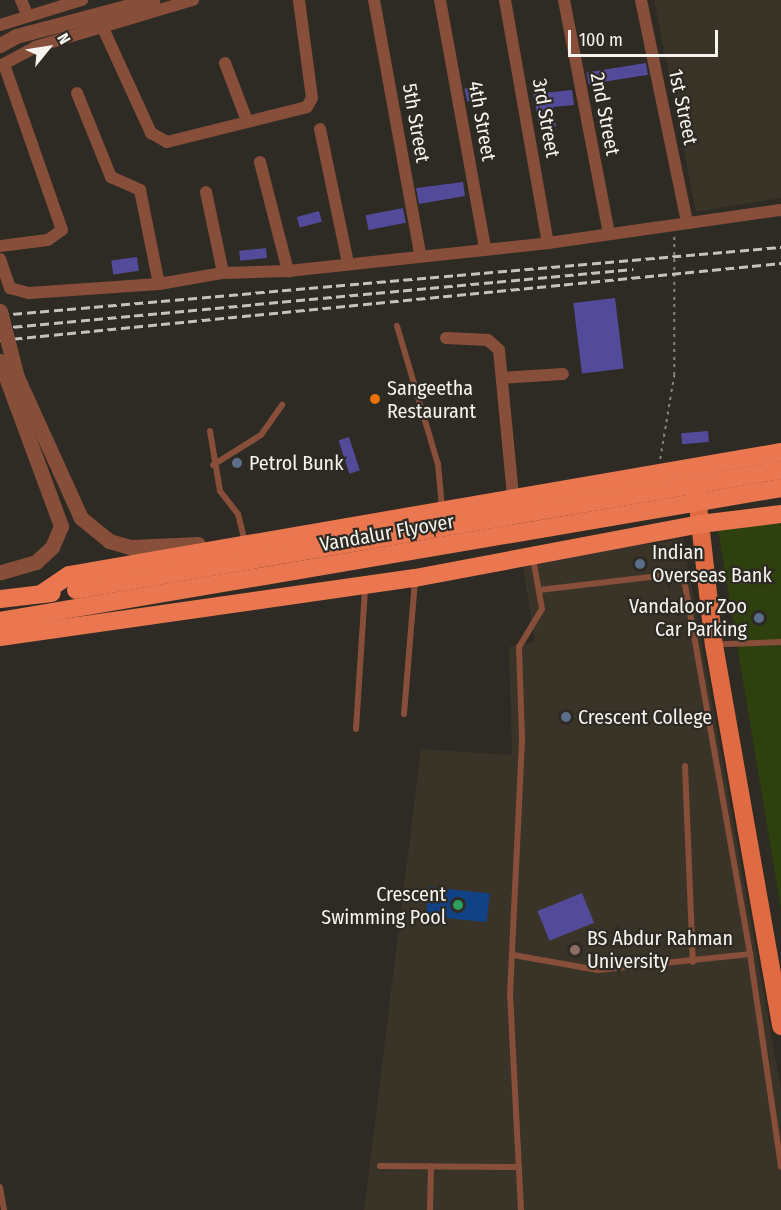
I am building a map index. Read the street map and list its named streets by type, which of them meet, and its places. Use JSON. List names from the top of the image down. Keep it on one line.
{"streets":{"highway":["Vandalur Flyover"],"street":["1st Street","2nd Street","3rd Street","4th Street","5th Street"]},"places":["Sangeetha Restaurant","Petrol Bunk","Indian Overseas Bank","Vandaloor Zoo Car Parking","Crescent College","Crescent Swimming Pool","BS Abdur Rahman University"],"scale_bar":"100 m","north":"top right"}
